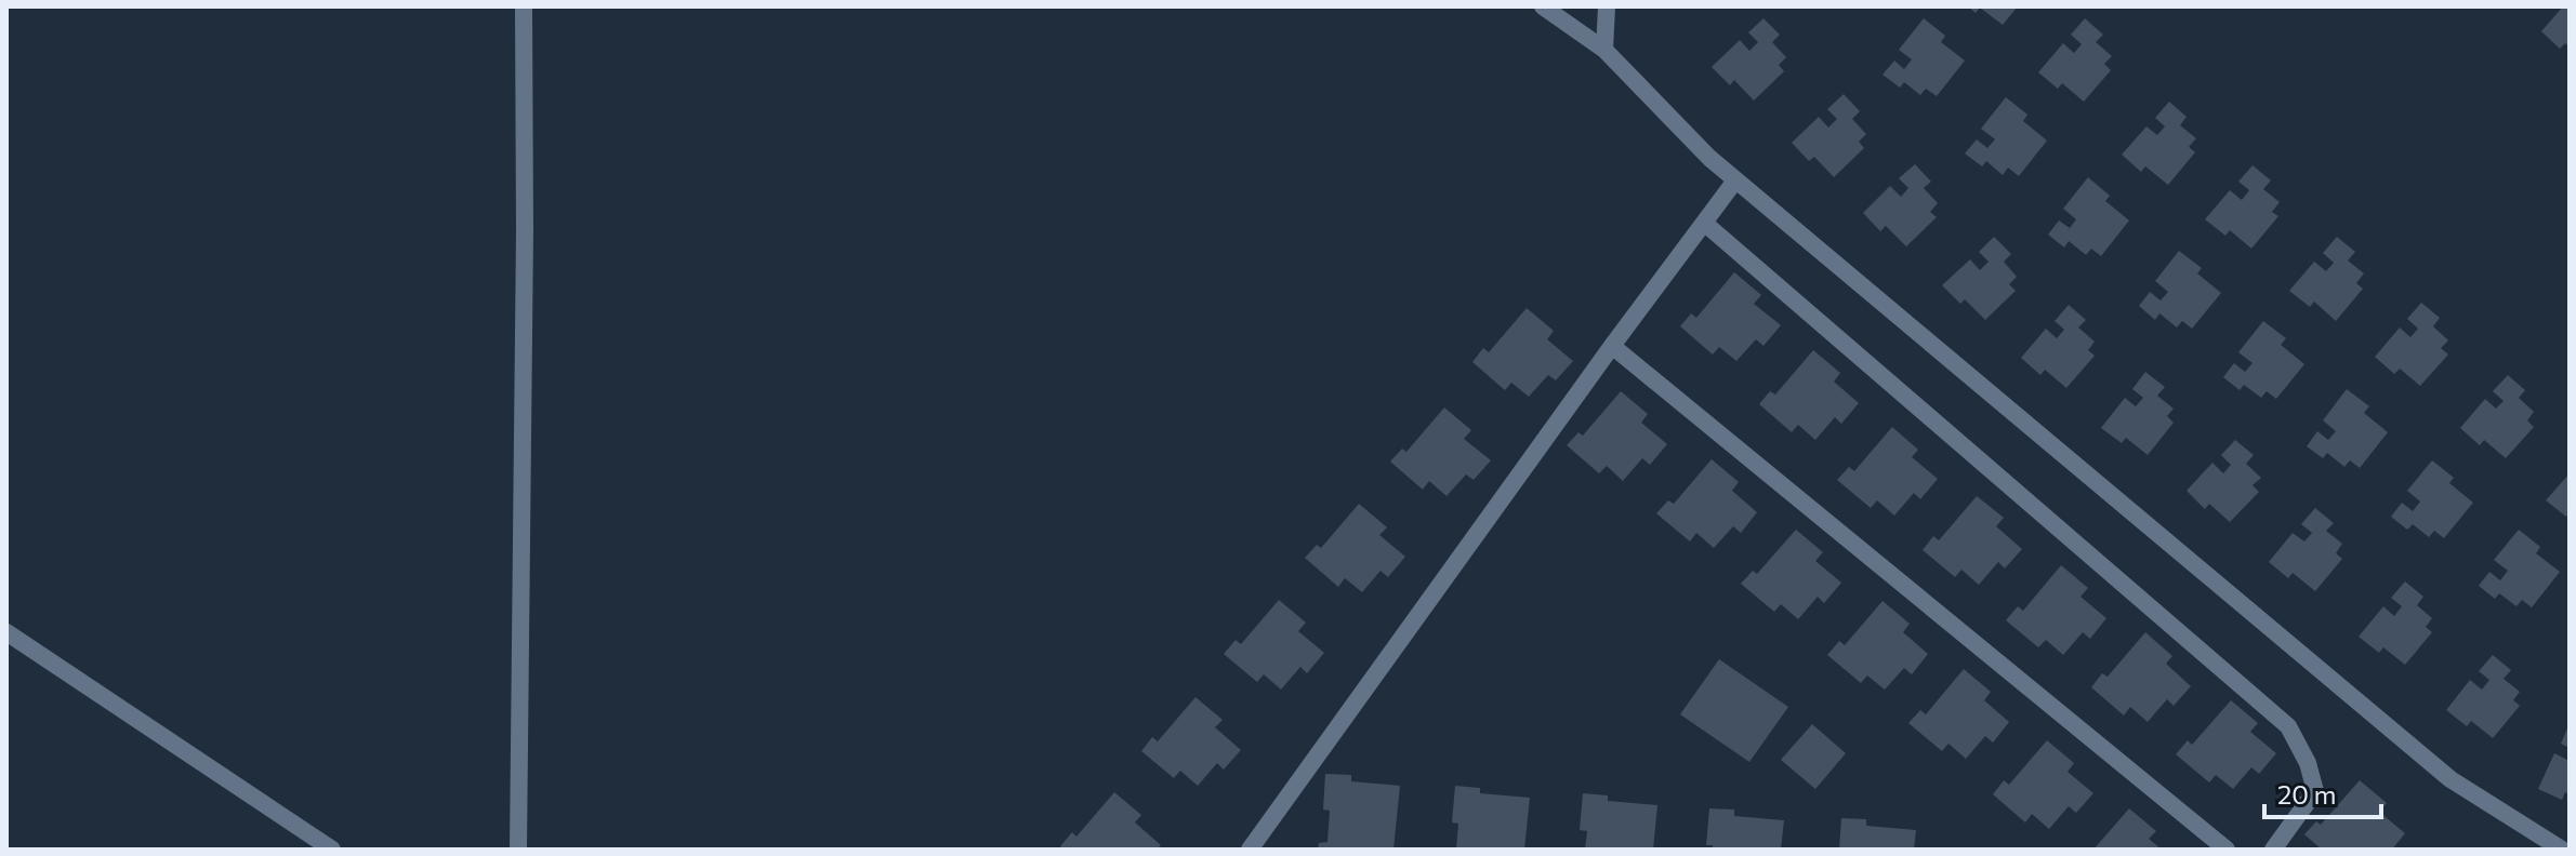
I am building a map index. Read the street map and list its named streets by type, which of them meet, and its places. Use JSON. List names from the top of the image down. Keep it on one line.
{"scale_bar":"20 m"}
